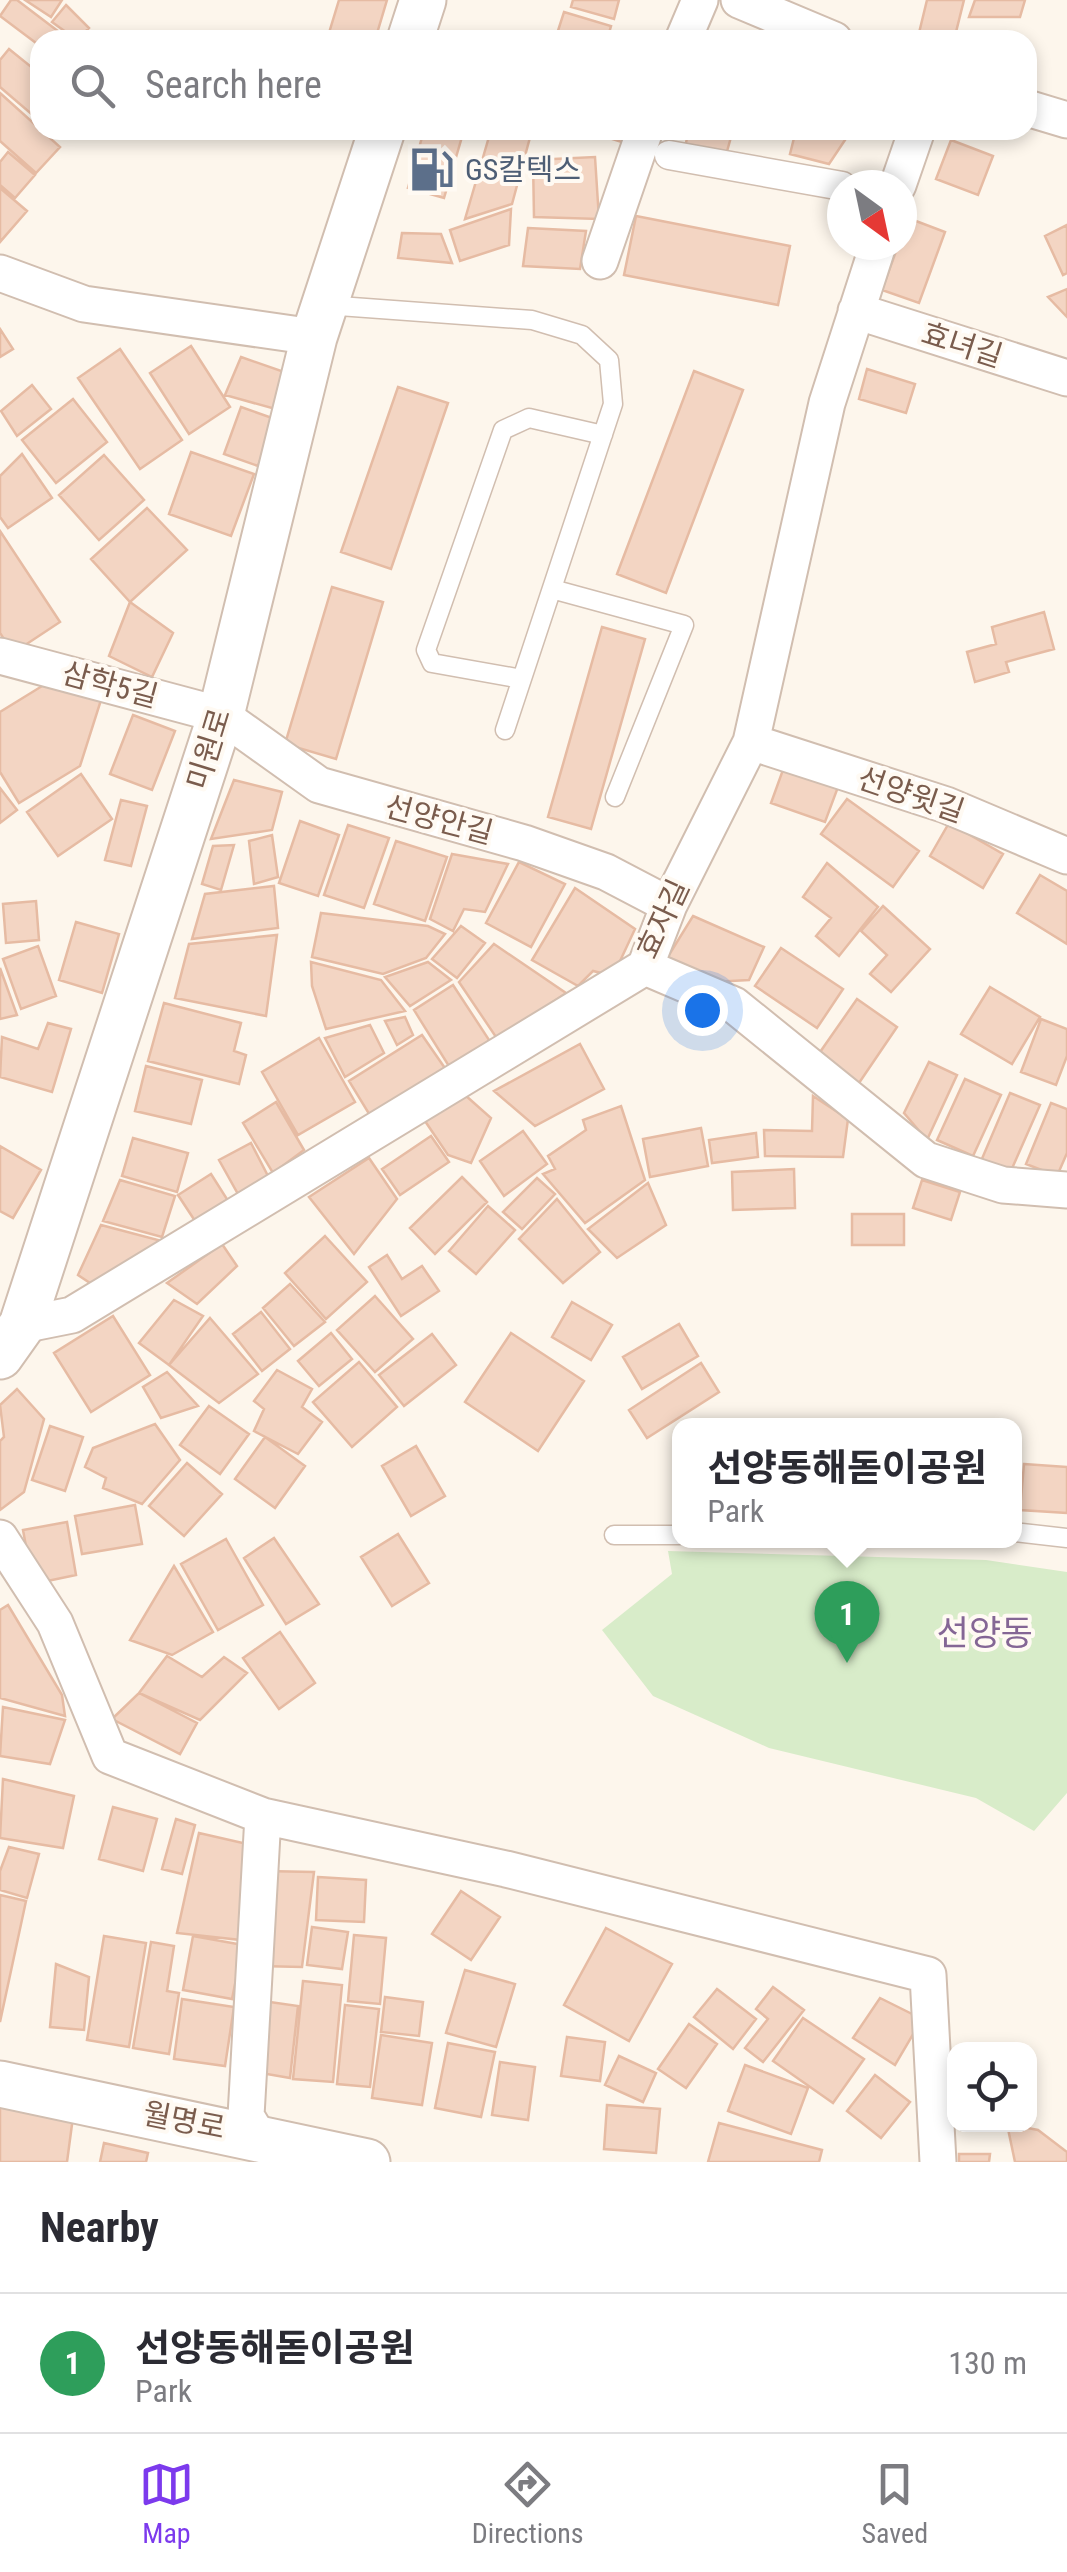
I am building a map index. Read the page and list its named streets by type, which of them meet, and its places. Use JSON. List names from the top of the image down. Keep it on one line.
{"streets":{"street":["효녀길","삼학5길","미원로","선양윗길","선양안길","효자길","월명로"]},"crossings":[["효녀길","효자길"],["삼학5길","미원로"],["삼학5길","선양안길"],["미원로","선양안길"],["미원로","효자길"],["선양윗길","효자길"],["선양안길","효자길"]],"districts":["선양동"],"places":{"fuel station":["GS칼텍스"]},"north":"bottom right","page":{"search":"Search here","popup":["선양동해돋이공원","Park"],"pins":"1","heading":"Nearby","list":[{"mark":"1","name":"선양동해돋이공원","note":"Park","value":"130 m"}],"nav":["Map","Directions","Saved"]}}
